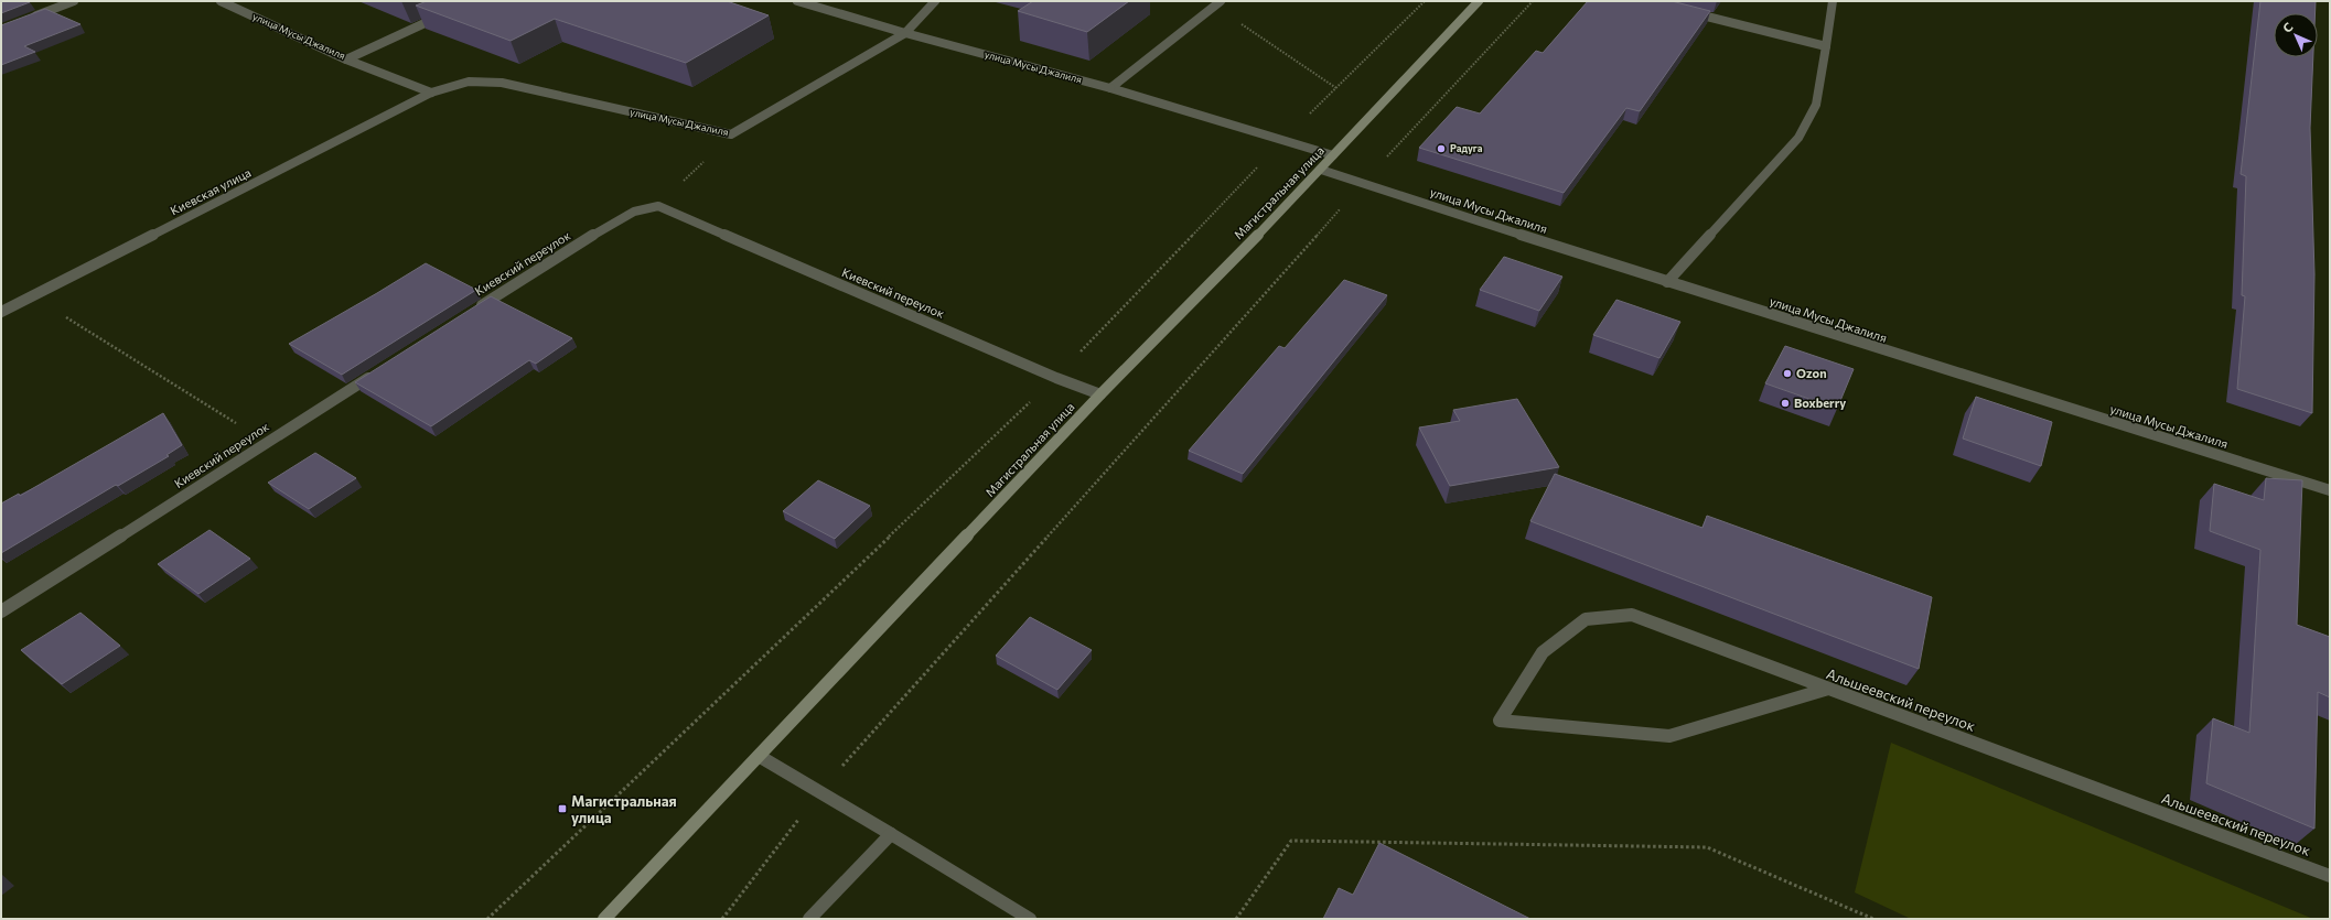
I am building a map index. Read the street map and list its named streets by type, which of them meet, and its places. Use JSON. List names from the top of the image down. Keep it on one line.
{"streets":{"street":["улица Мусы Джалиля","Киевская улица","Магистральная улица","Киевский переулок","Альшеевский переулок"]},"crossings":[["улица Мусы Джалиля","Киевская улица"],["улица Мусы Джалиля","Магистральная улица"],["Магистральная улица","Киевский переулок"]],"places":{"other":["Радуга","Ozon","Boxberry"],"transit":["Магистральная улица"]},"north":"top left"}
